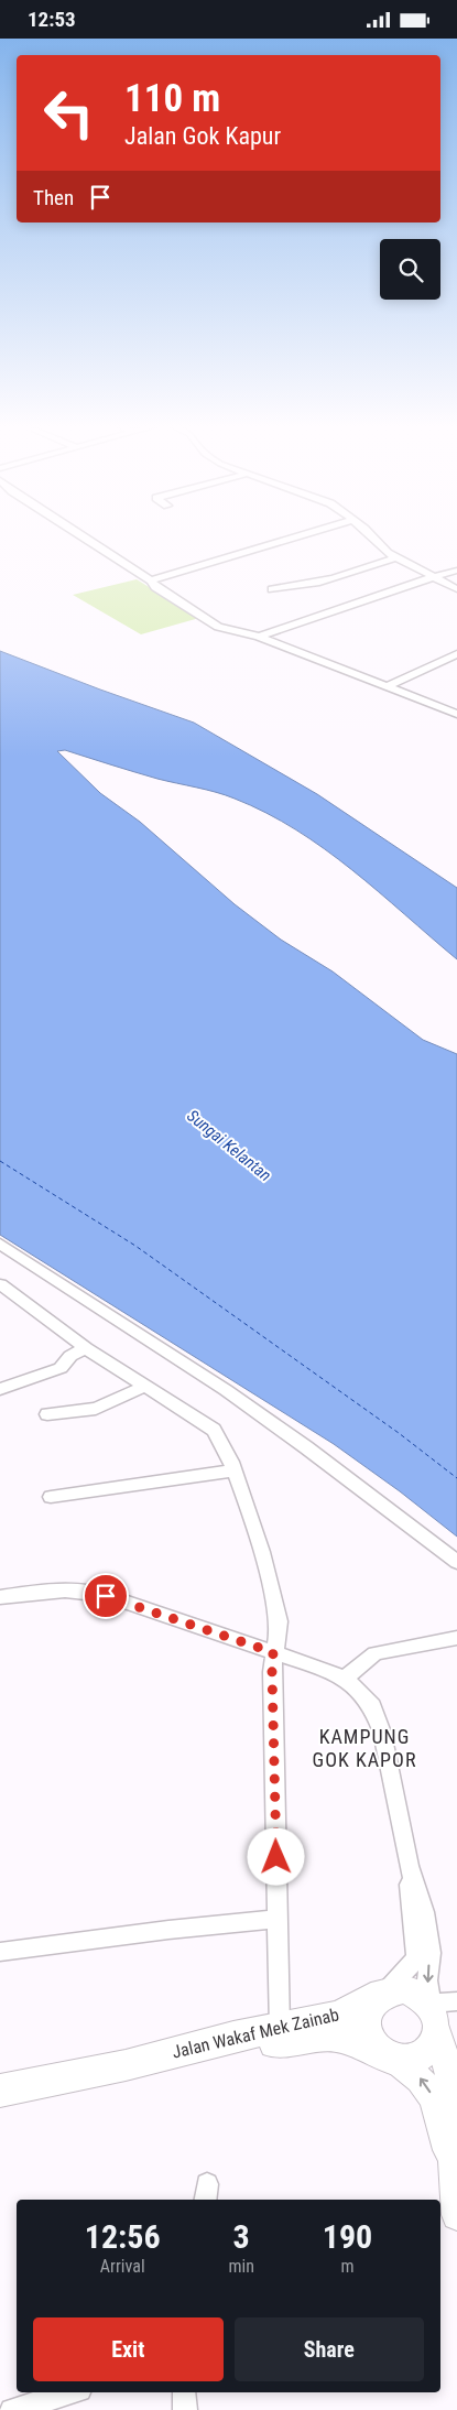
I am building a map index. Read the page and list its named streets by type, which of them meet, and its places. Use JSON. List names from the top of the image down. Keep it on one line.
{"streets":{"main road":["Jalan Wakaf Mek Zainab"]},"districts":["KAMPUNG GOK KAPOR"],"water":["Sungai Kelantan"],"page":{"status":"12:53","turn":["110 m","Jalan Gok Kapur"],"then":"Then","eta":["12:56","Arrival","3","min","190","m"],"buttons":["Exit","Share"]}}
